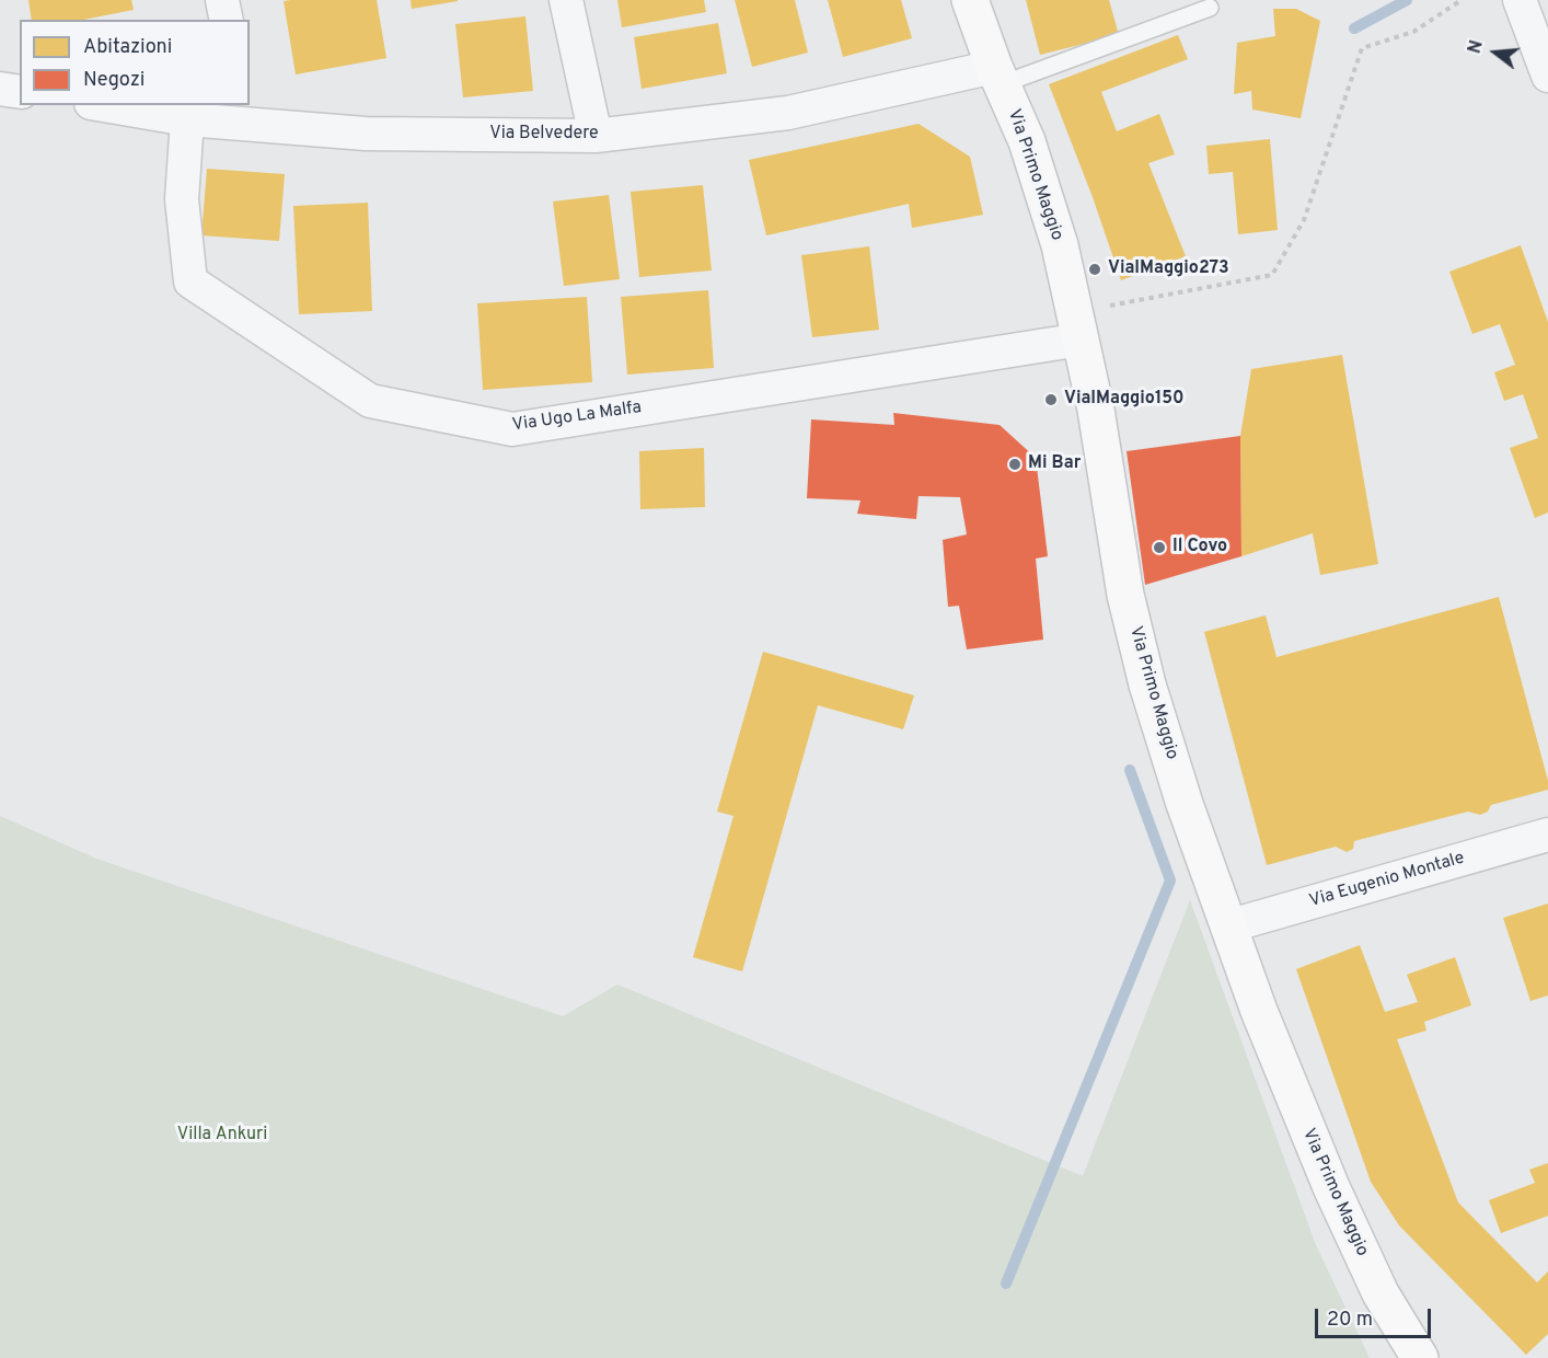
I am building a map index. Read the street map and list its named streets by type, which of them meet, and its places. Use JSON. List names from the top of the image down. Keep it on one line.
{"streets":{"main road":["Via Primo Maggio"],"street":["Via Belvedere","Via Ugo La Malfa","Via Eugenio Montale"]},"crossings":[["Via Belvedere","Via Primo Maggio"],["Via Belvedere","Via Ugo La Malfa"],["Via Primo Maggio","Via Ugo La Malfa"],["Via Primo Maggio","Via Eugenio Montale"]],"parks":["Villa Ankuri"],"places":["ViaIMaggio273","ViaIMaggio150","Mi Bar","Il Covo"],"legend":["Abitazioni","Negozi"],"scale_bar":"20 m","north":"left"}
